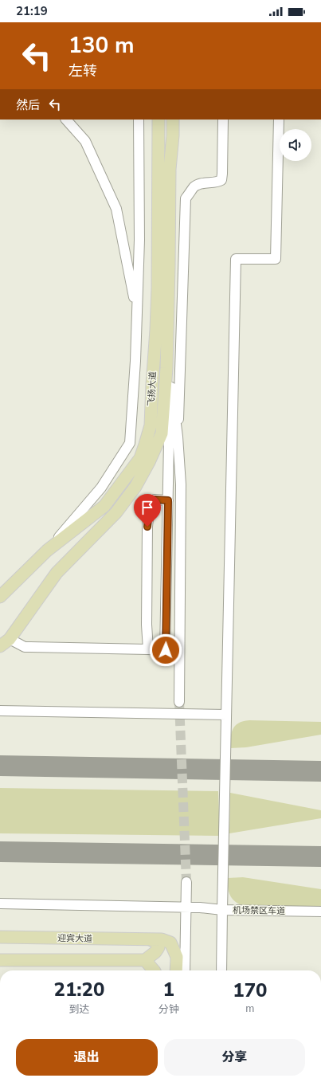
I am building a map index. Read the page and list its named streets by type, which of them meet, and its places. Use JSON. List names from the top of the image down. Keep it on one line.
{"streets":{"main road":["飞扬大道","迎宾大道"],"street":["机场禁区车道"]},"page":{"status":"21:19","turn":["130 m","左转"],"then":"然后","eta":["21:20","到达","1","分钟","170","m"],"buttons":["退出","分享"]}}
